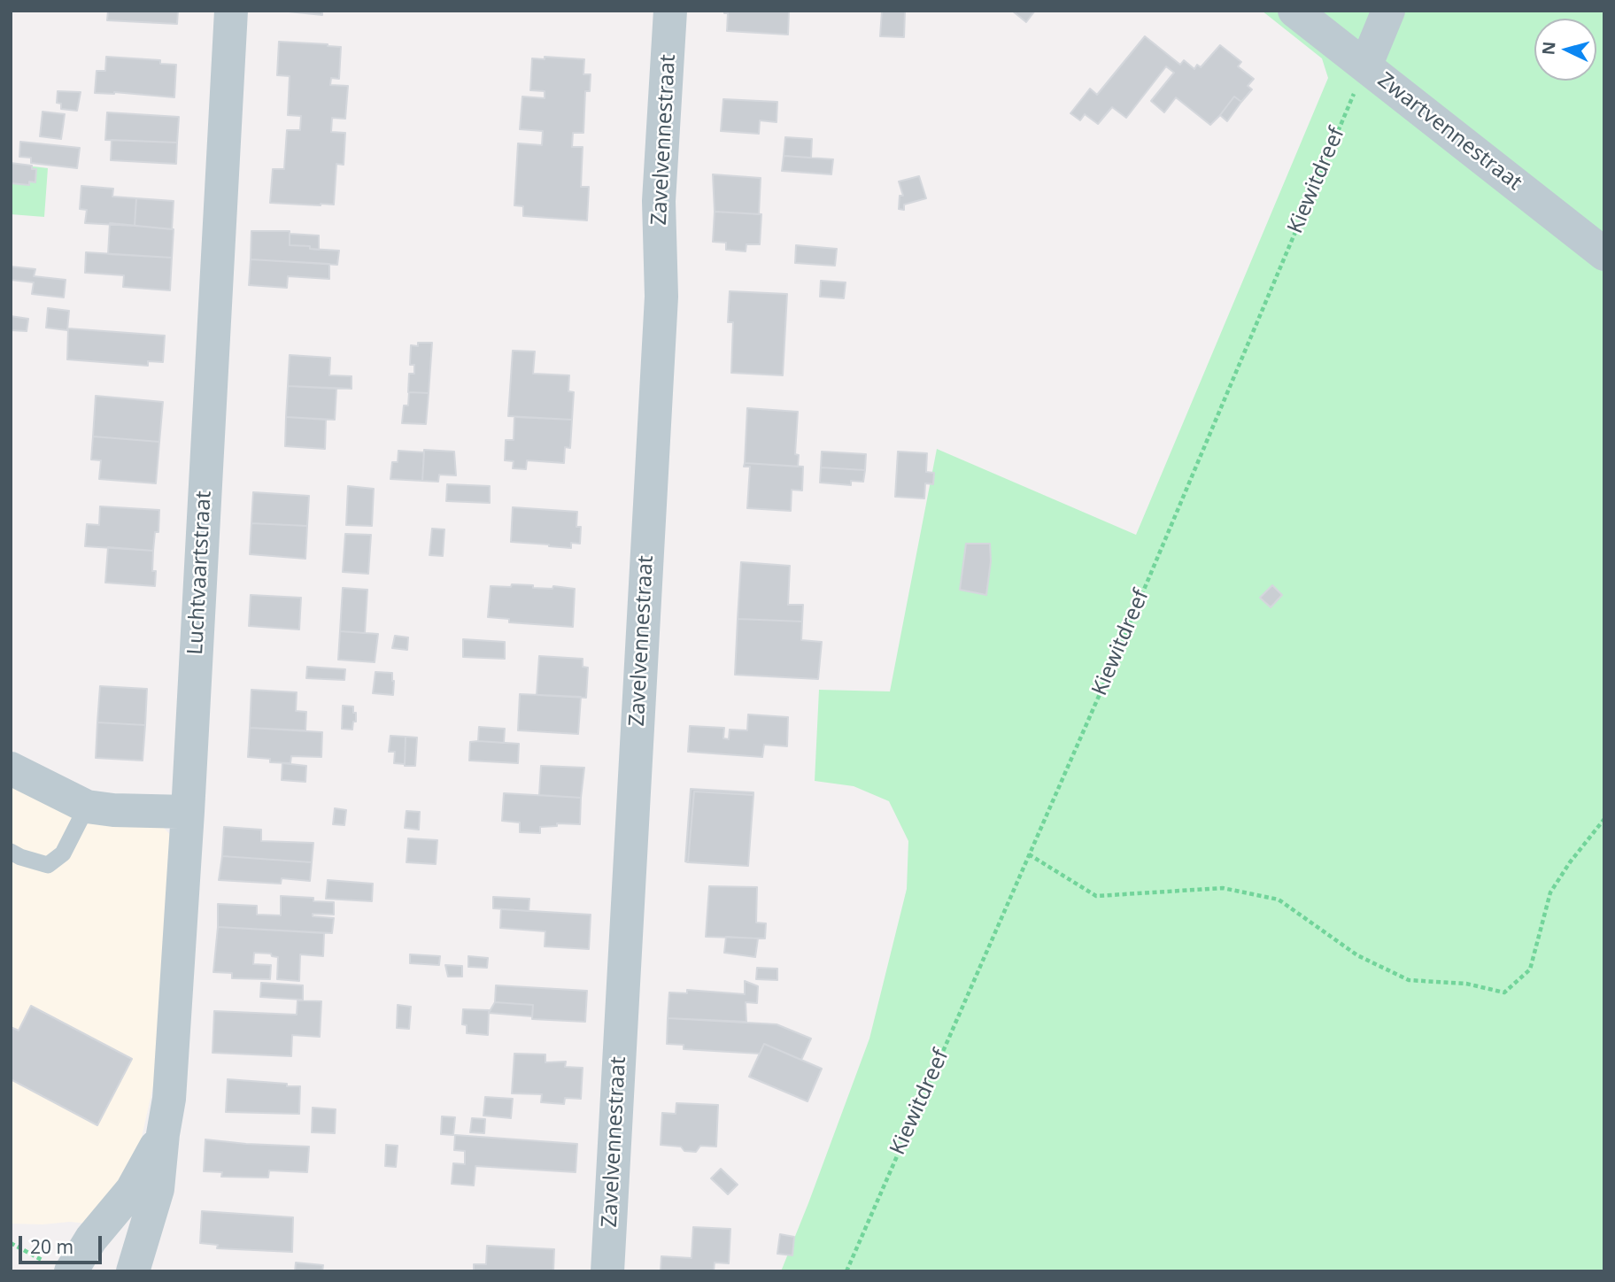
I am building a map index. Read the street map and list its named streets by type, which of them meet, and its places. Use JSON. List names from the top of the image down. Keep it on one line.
{"streets":{"street":["Zwartvennestraat","Zavelvennestraat","Luchtvaartstraat"],"path":["Kiewitdreef"]},"crossings":[["Zwartvennestraat","Kiewitdreef"]],"scale_bar":"20 m","north":"left"}
